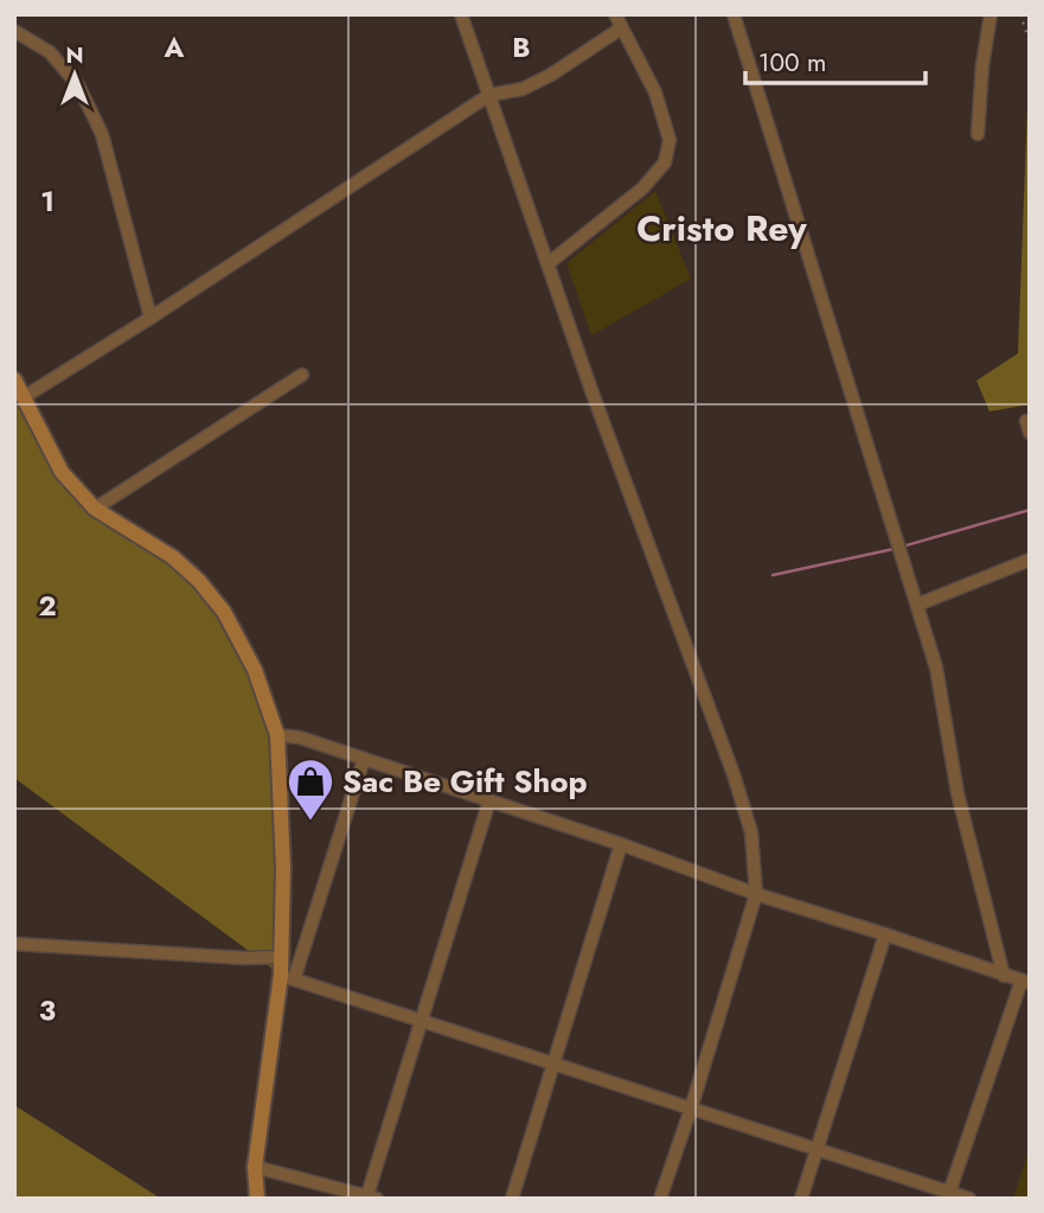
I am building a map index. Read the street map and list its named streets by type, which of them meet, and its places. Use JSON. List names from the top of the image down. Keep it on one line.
{"districts":["Cristo Rey"],"places":{"shop":["Sac Be Gift Shop"]},"scale_bar":"100 m","north":"top","grid":{"columns":["A","B"],"rows":["1","2","3"]}}
